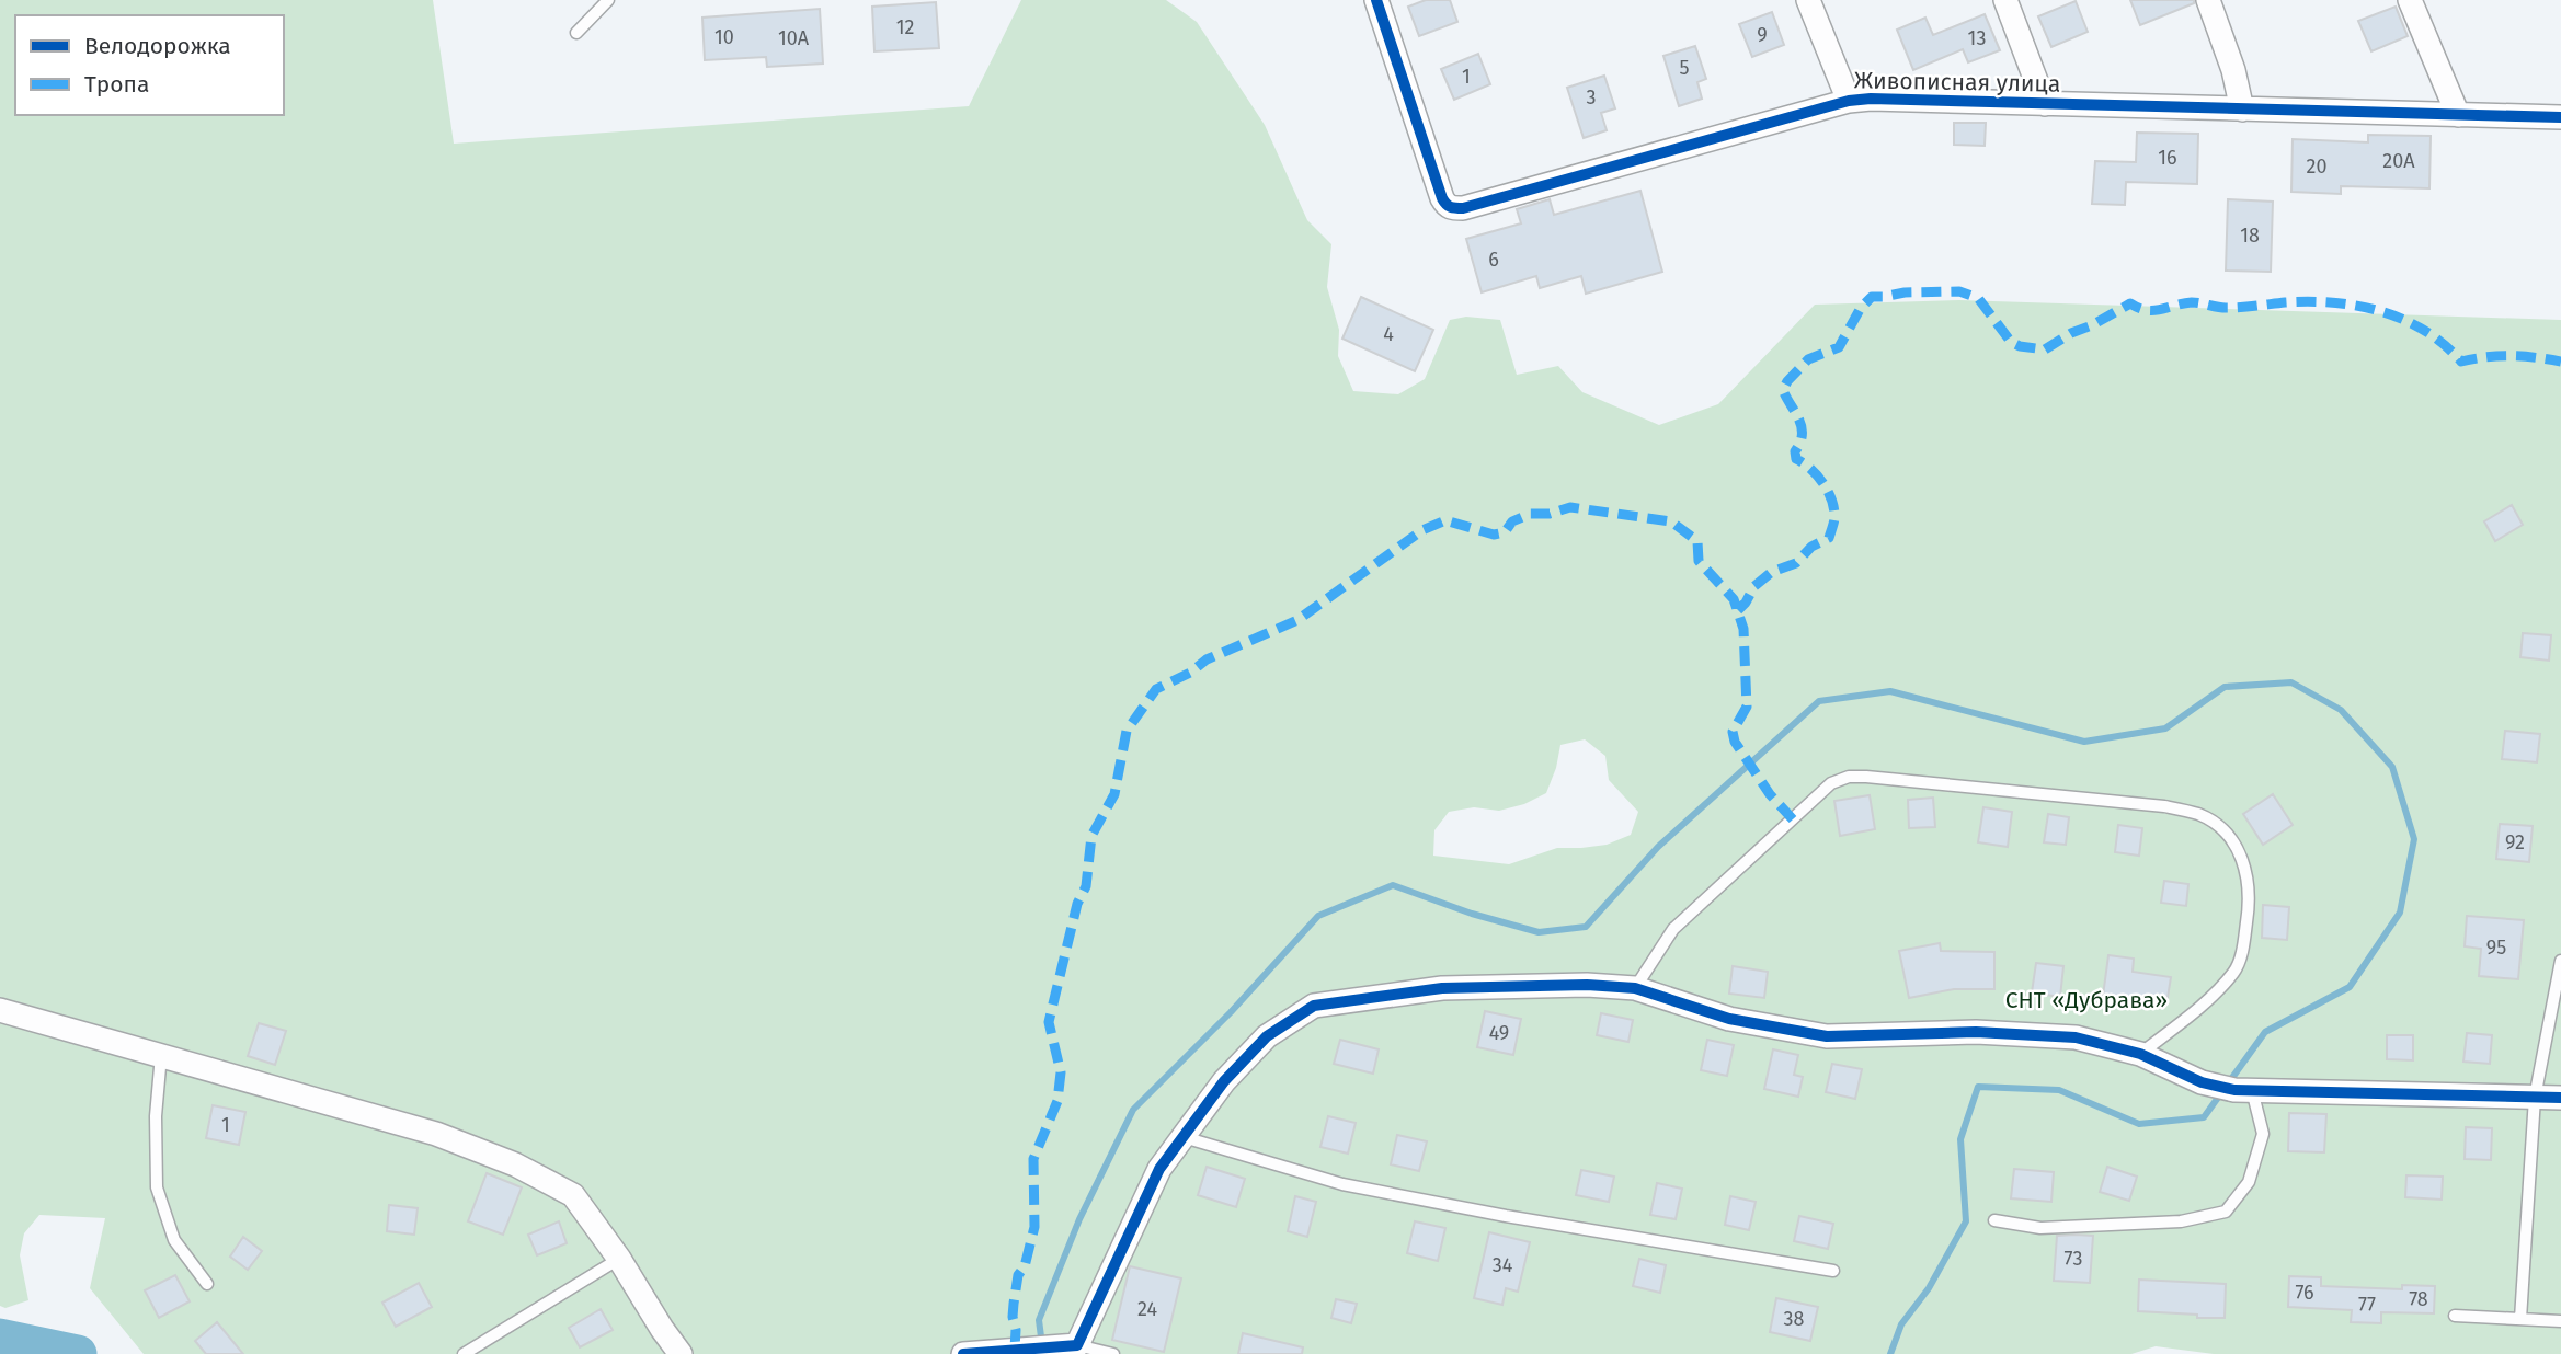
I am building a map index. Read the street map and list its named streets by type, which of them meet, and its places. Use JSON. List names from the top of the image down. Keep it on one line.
{"streets":{"street":["Живописная улица"]},"parks":["СНТ «Дубрава»"],"house_numbers":["12","9","10","10А","13","5","1","3","16","20А","20","18","6","4","92","95","49","1","73","34","76","78","77","24","38"],"legend":["Велодорожка","Тропа"]}
